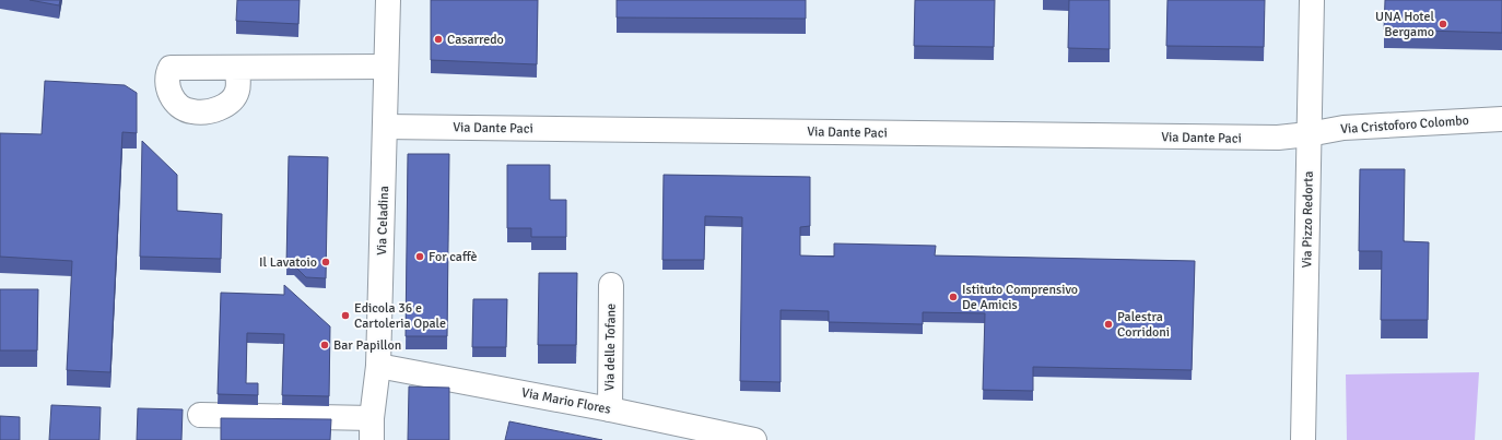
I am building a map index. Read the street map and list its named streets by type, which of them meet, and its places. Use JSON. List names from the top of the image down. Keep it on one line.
{"streets":{"street":["Via Cristoforo Colombo","Via Dante Paci","Via Pizzo Redorta","Via Celadina","Via delle Tofane","Via Mario Flores"]},"crossings":[["Via Cristoforo Colombo","Via Dante Paci"],["Via Cristoforo Colombo","Via Pizzo Redorta"],["Via Dante Paci","Via Pizzo Redorta"],["Via Dante Paci","Via Celadina"],["Via Celadina","Via Mario Flores"],["Via delle Tofane","Via Mario Flores"]],"places":["UNA Hotel Bergamo","Casarredo","For caffè","Il Lavatoio","Istituto Comprensivo De Amicis","Edicola 36 e Cartoleria Opale","Palestra Corridoni","Bar Papillon"]}
